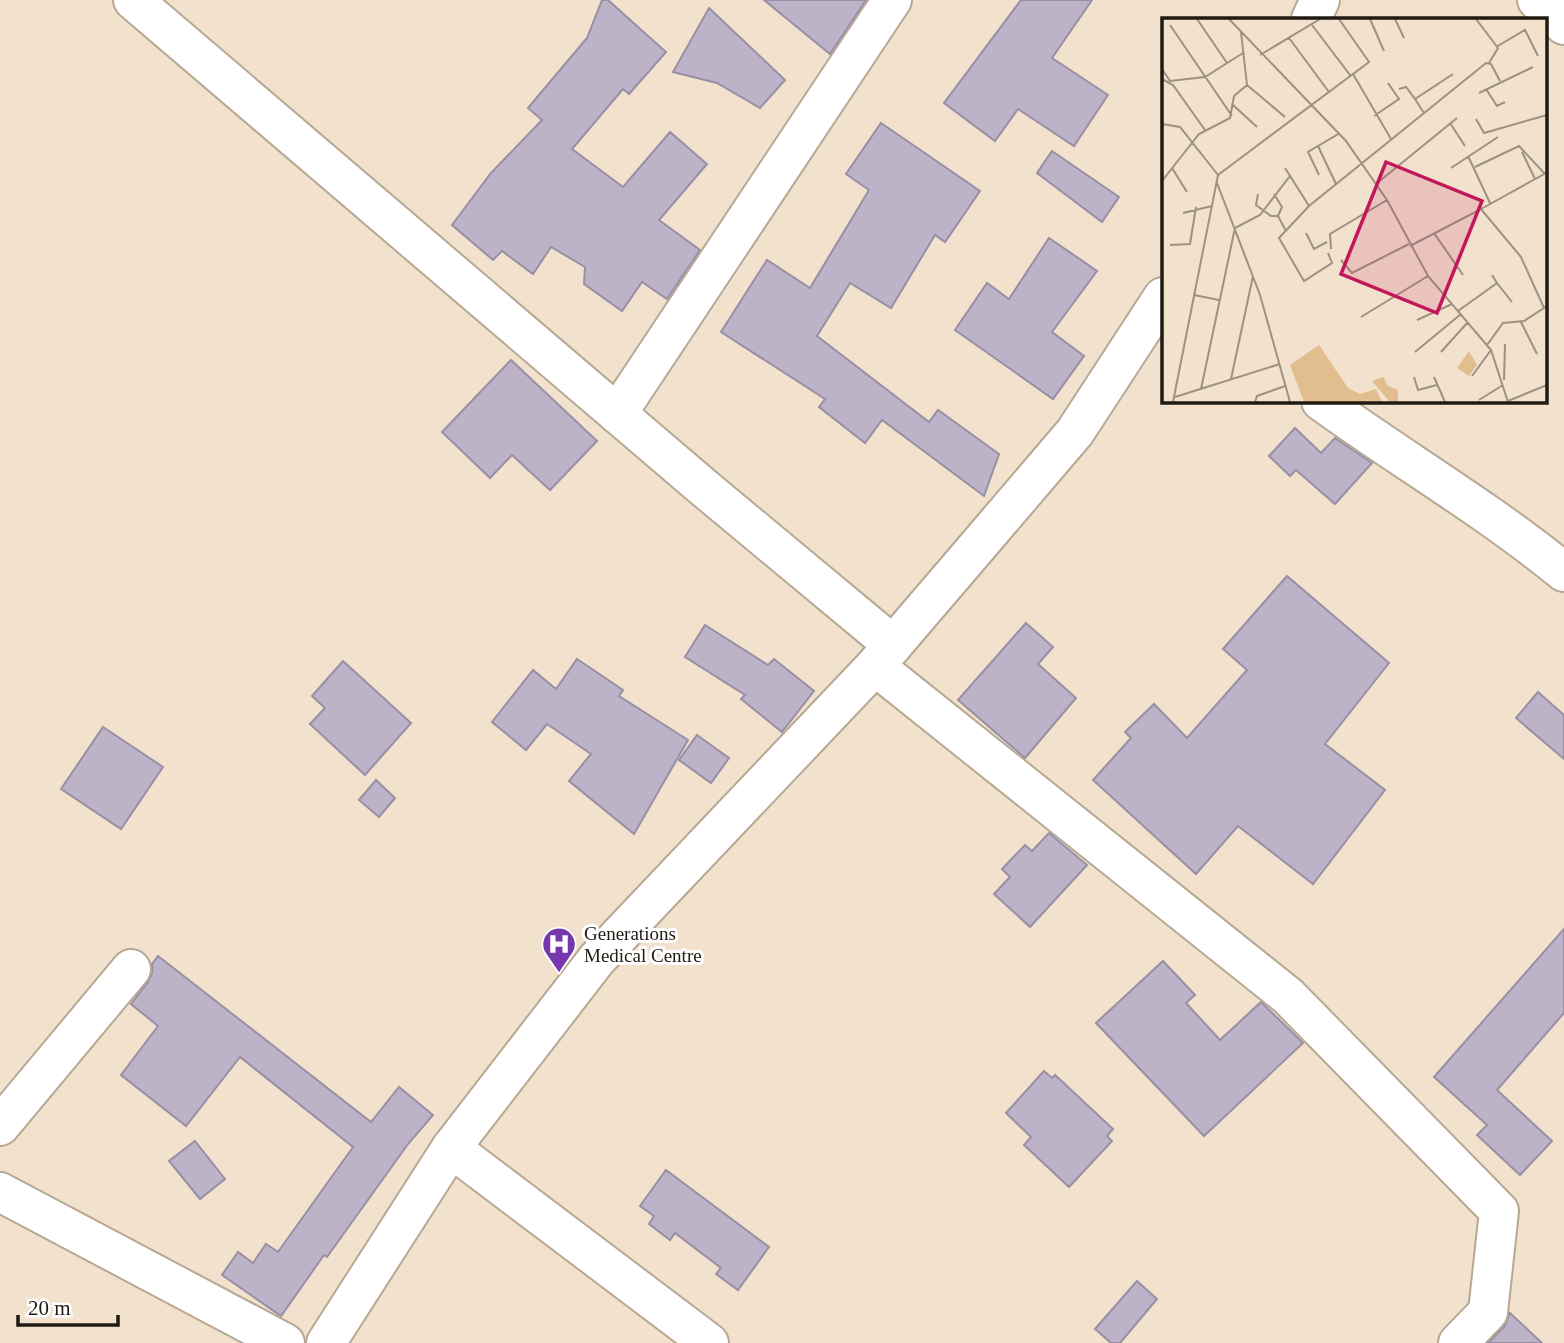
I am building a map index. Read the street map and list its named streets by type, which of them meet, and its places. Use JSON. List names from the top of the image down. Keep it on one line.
{"places":{"hospital":["Generations Medical Centre"]},"scale_bar":"20 m"}
